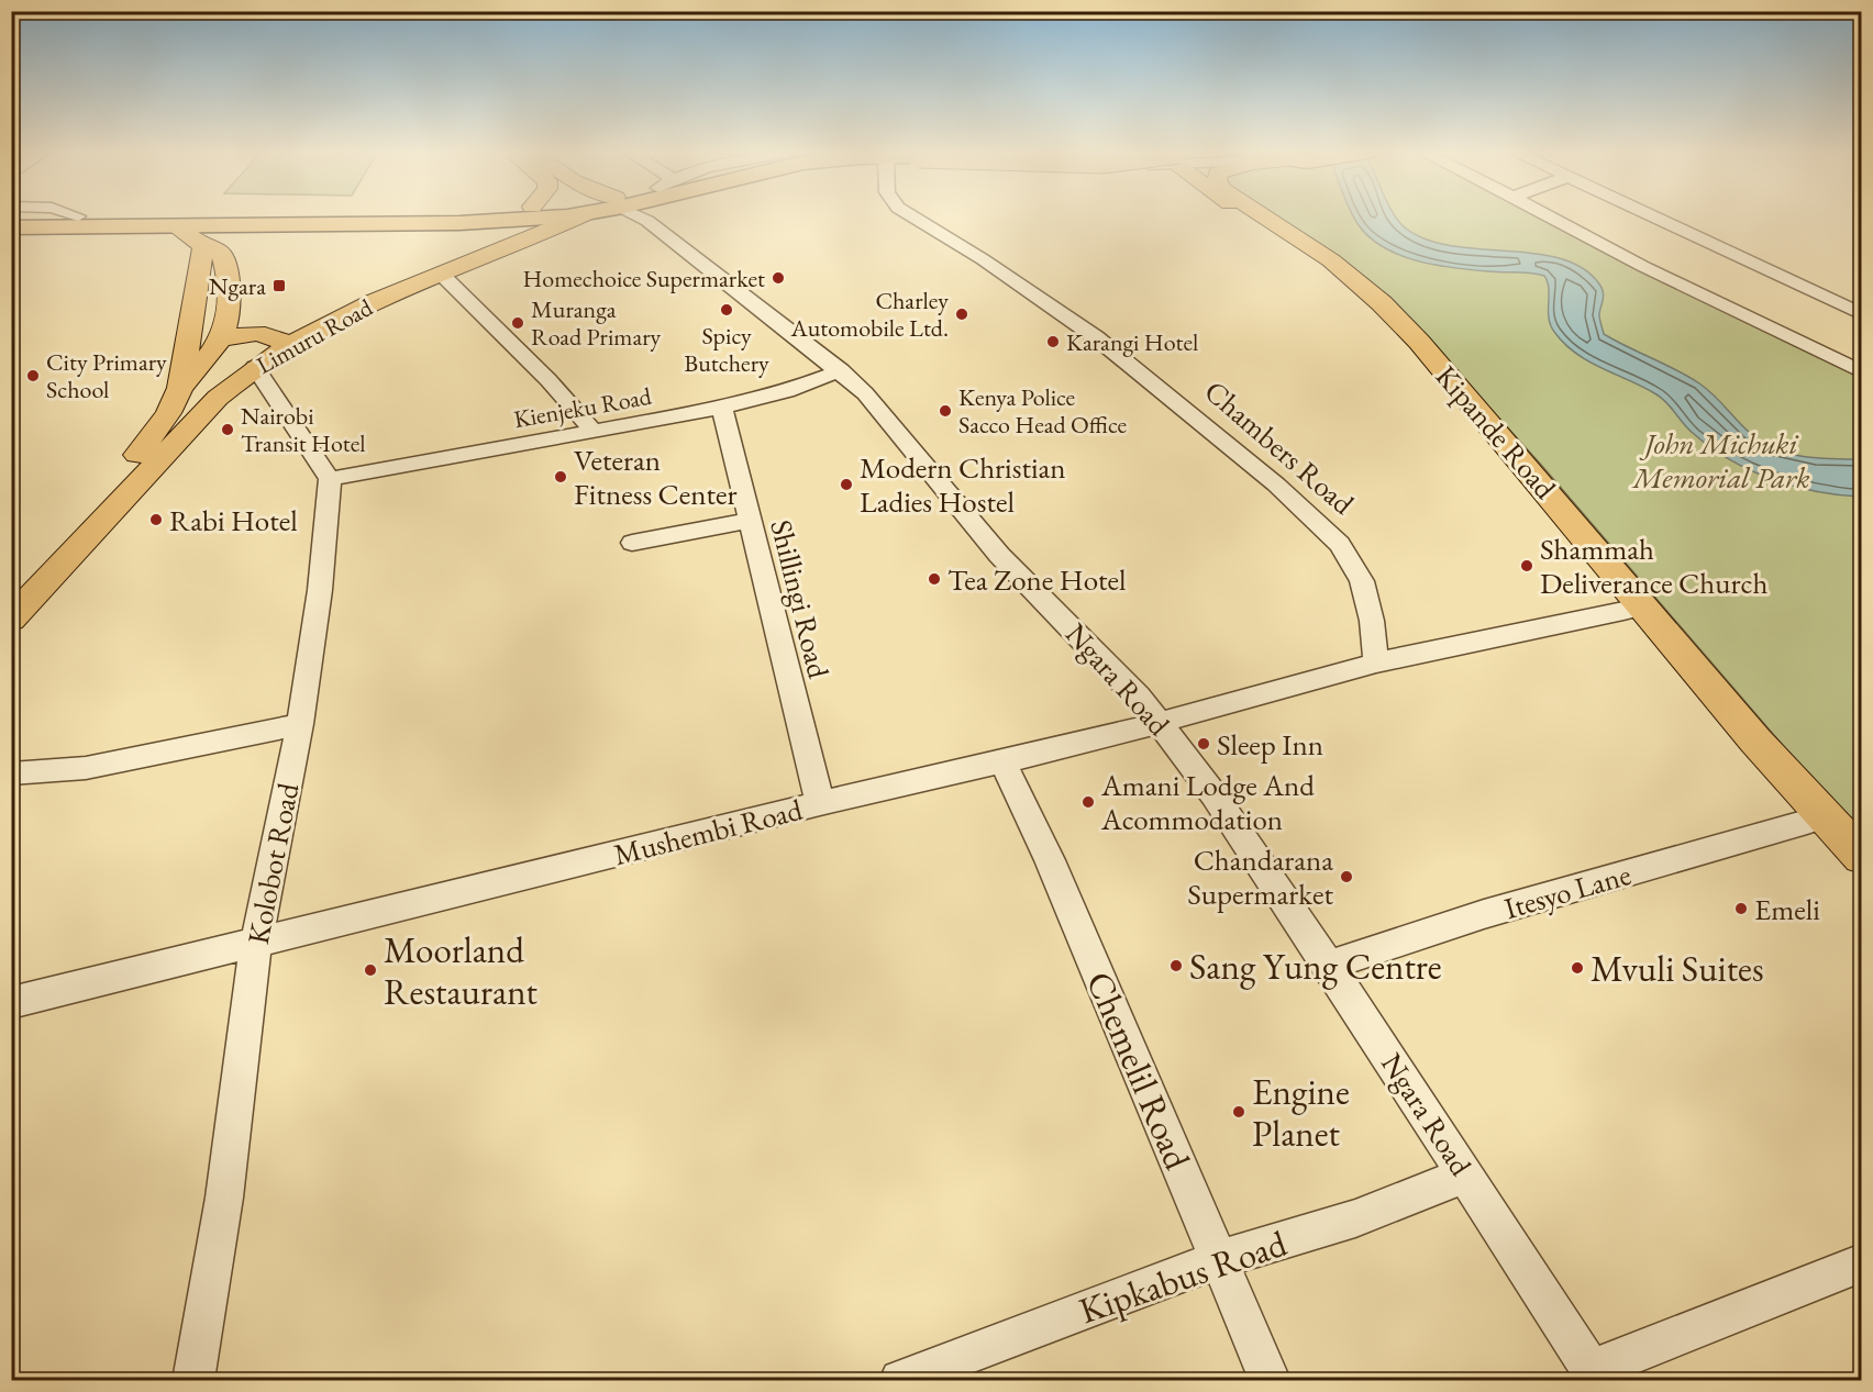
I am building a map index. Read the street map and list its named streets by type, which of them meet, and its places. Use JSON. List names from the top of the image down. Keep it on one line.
{"streets":{"main road":["Limuru Road","Kipande Road"],"street":["Kienjeku Road","Chambers Road","Shillingi Road","Ngara Road","Mushembi Road","Kolobot Road","Itesyo Lane","Chemelil Road","Kipkabus Road"]},"crossings":[["Kienjeku Road","Shillingi Road"],["Kienjeku Road","Ngara Road"],["Kienjeku Road","Kolobot Road"],["Kipande Road","Itesyo Lane"],["Shillingi Road","Mushembi Road"],["Ngara Road","Mushembi Road"],["Ngara Road","Itesyo Lane"],["Ngara Road","Kipkabus Road"],["Mushembi Road","Kolobot Road"],["Mushembi Road","Chemelil Road"],["Chemelil Road","Kipkabus Road"]],"parks":["John Michuki Memorial Park"],"places":{"other":["Homechoice Supermarket","Spicy Butchery","Charley Automobile Ltd.","Muranga Road Primary","Karangi Hotel","City Primary School","Kenya Police Sacco Head Office","Nairobi Transit Hotel","Veteran Fitness Center","Modern Christian Ladies Hostel","Rabi Hotel","Shammah Deliverance Church","Tea Zone Hotel","Sleep Inn","Amani Lodge And Acommodation","Chandarana Supermarket","Emeli","Sang Yung Centre","Mvuli Suites","Moorland Restaurant","Engine Planet"],"transit":["Ngara"]}}
